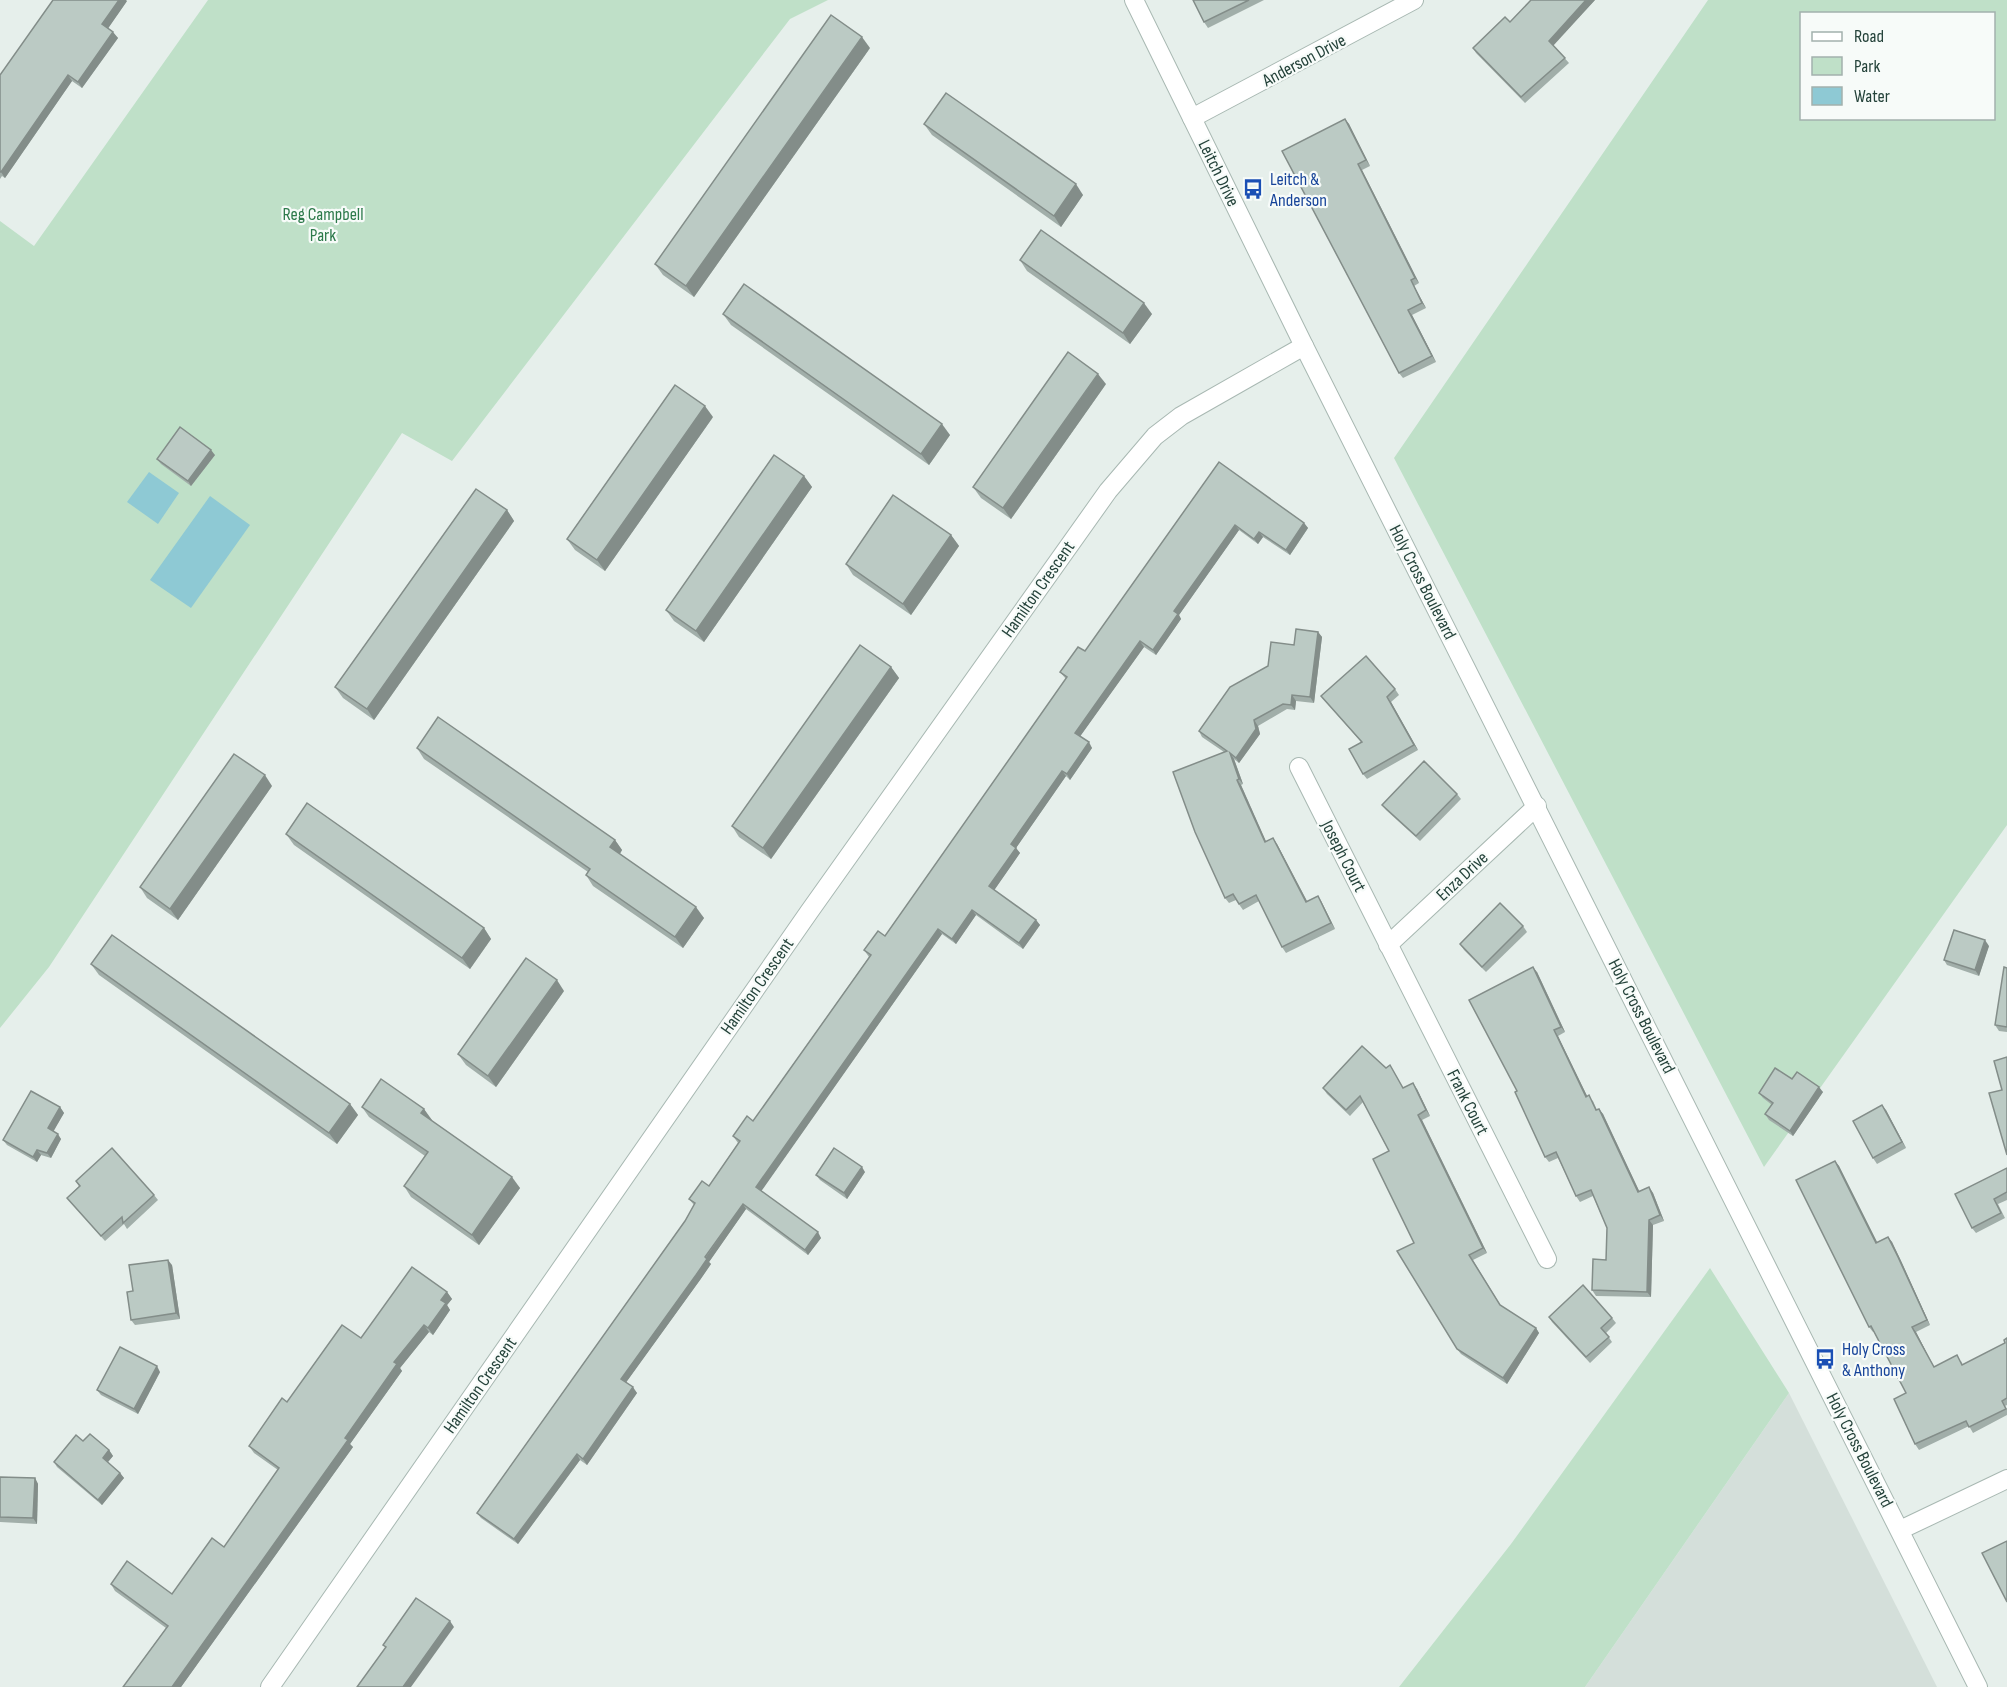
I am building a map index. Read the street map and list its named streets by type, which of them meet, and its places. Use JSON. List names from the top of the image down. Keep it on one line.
{"streets":{"street":["Anderson Drive","Leitch Drive","Holy Cross Boulevard","Hamilton Crescent","Joseph Court","Enza Drive","Frank Court"]},"crossings":[["Anderson Drive","Leitch Drive"],["Leitch Drive","Holy Cross Boulevard"],["Leitch Drive","Hamilton Crescent"],["Holy Cross Boulevard","Hamilton Crescent"],["Holy Cross Boulevard","Enza Drive"],["Joseph Court","Enza Drive"],["Joseph Court","Frank Court"],["Enza Drive","Frank Court"]],"parks":["Reg Campbell Park"],"places":{"bus stop":["Leitch & Anderson","Holy Cross & Anthony"]},"legend":["Road","Park","Water"]}
